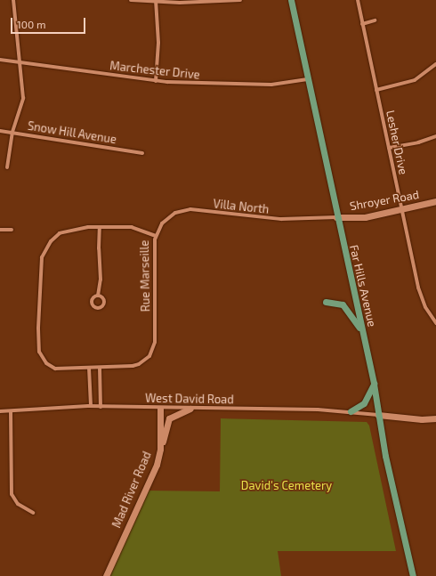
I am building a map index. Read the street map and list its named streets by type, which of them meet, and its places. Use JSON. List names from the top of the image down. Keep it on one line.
{"streets":{"main road":["Far Hills Avenue"],"street":["Marchester Drive","Snow Hill Avenue","Lesher Drive","Shroyer Road","Villa North","Rue Marseille","West David Road","Mad River Road"]},"crossings":[["Marchester Drive","Far Hills Avenue"],["Lesher Drive","Shroyer Road"],["Shroyer Road","Villa North"],["Shroyer Road","Far Hills Avenue"],["Villa North","Rue Marseille"],["Villa North","Far Hills Avenue"],["Far Hills Avenue","West David Road"],["West David Road","Mad River Road"]],"parks":["David's Cemetery"],"scale_bar":"100 m"}
